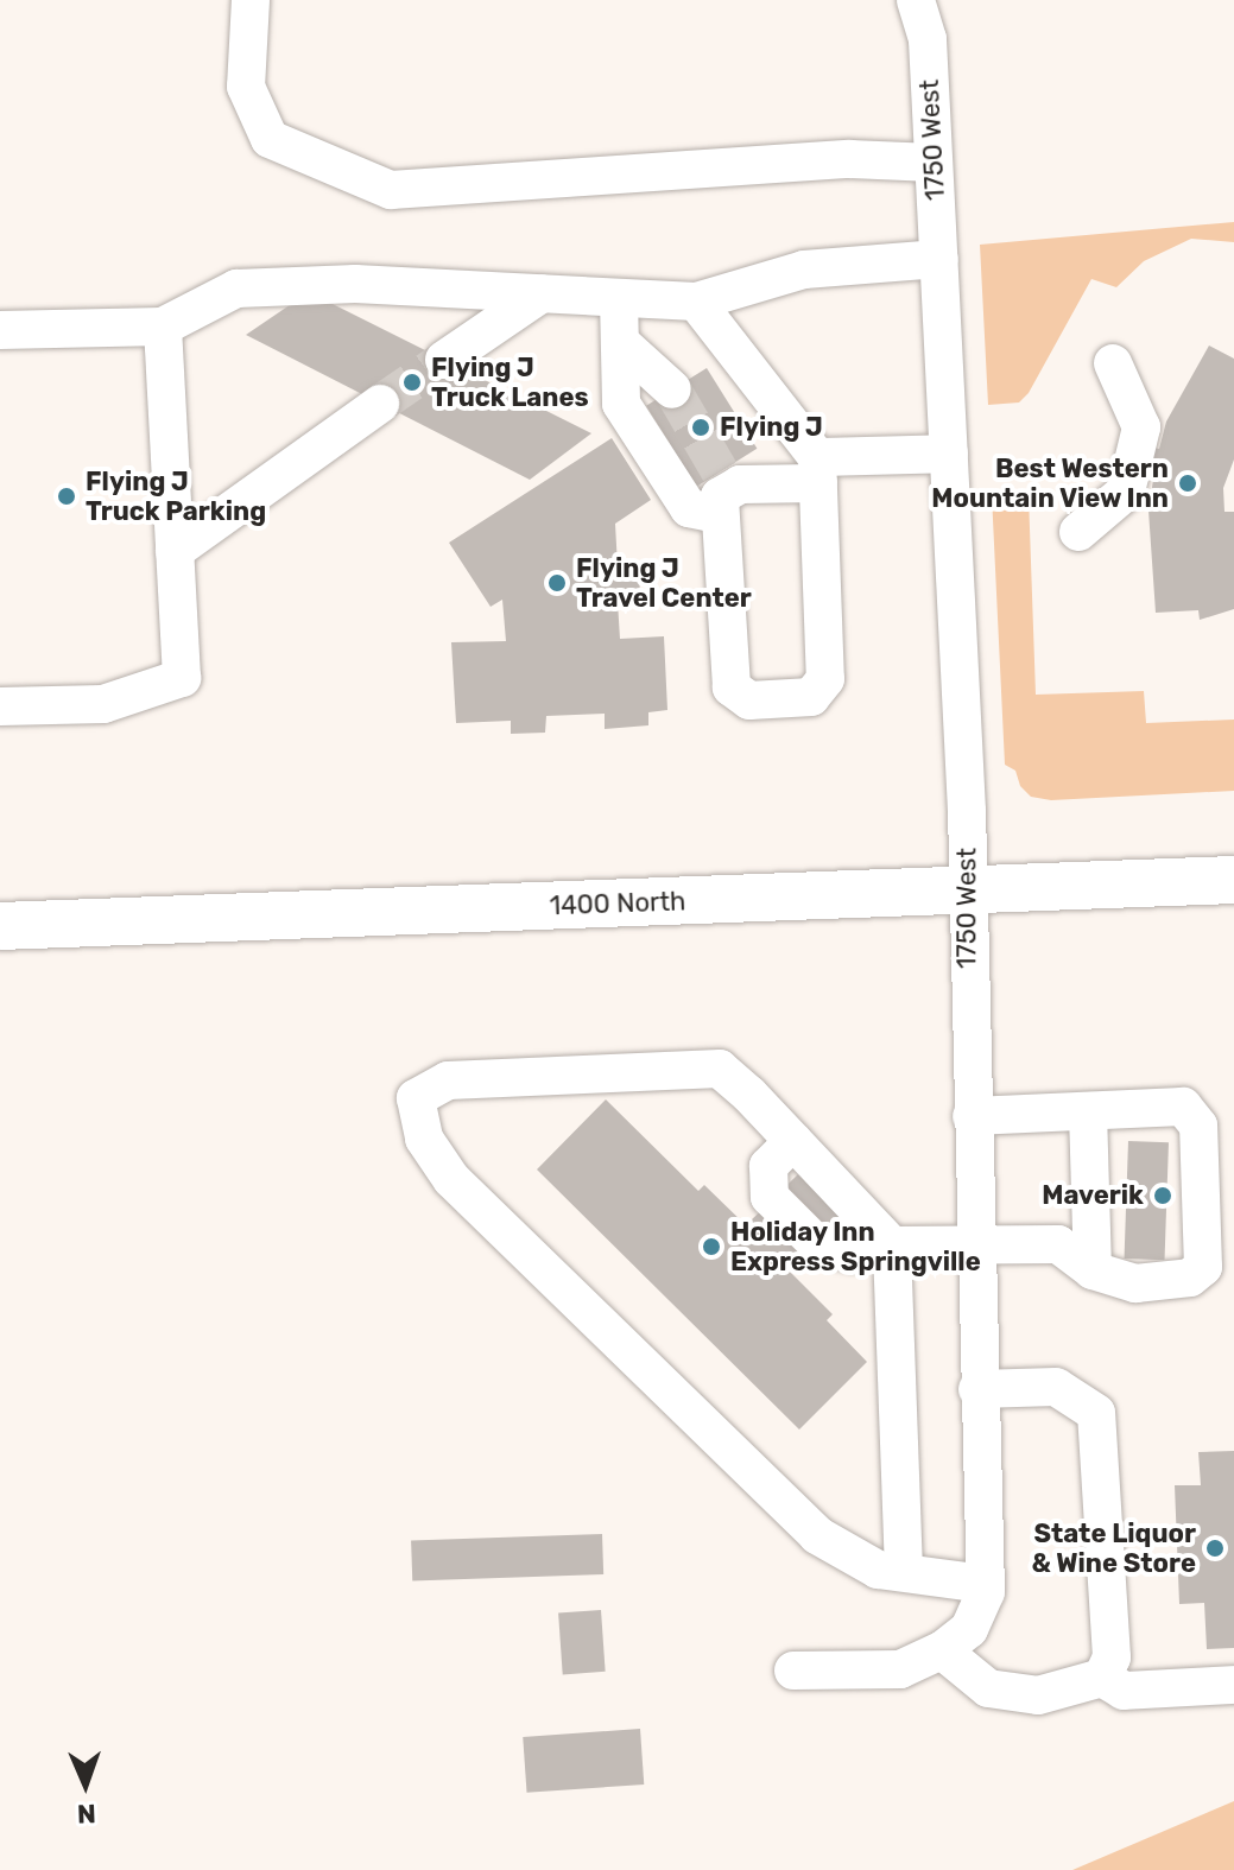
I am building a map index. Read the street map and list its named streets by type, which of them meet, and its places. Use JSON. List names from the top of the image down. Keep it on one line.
{"streets":{"main road":["1400 North"],"street":["1750 West"]},"crossings":[["1750 West","1400 North"]],"places":["Flying J Truck Lanes","Flying J","Best Western Mountain View Inn","Flying J Truck Parking","Flying J Travel Center","Maverik","Holiday Inn Express Springville","State Liquor & Wine Store"],"north":"bottom"}
